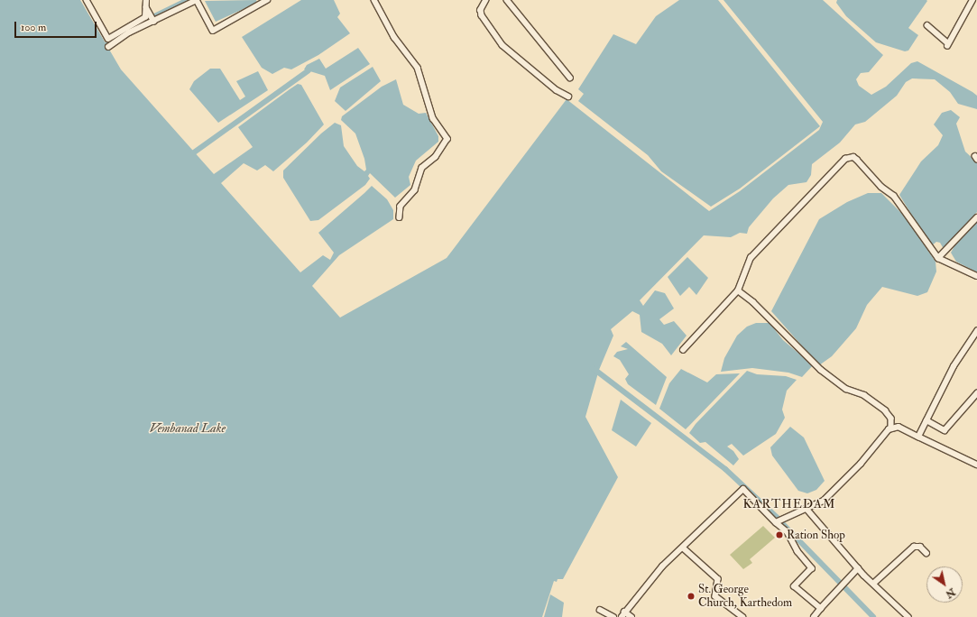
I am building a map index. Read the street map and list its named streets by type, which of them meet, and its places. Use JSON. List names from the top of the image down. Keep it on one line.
{"districts":["KARTHEDAM"],"water":["Vembanad Lake"],"places":["Ration Shop","St. George Church, Karthedom"],"scale_bar":"100 m","north":"bottom right"}
